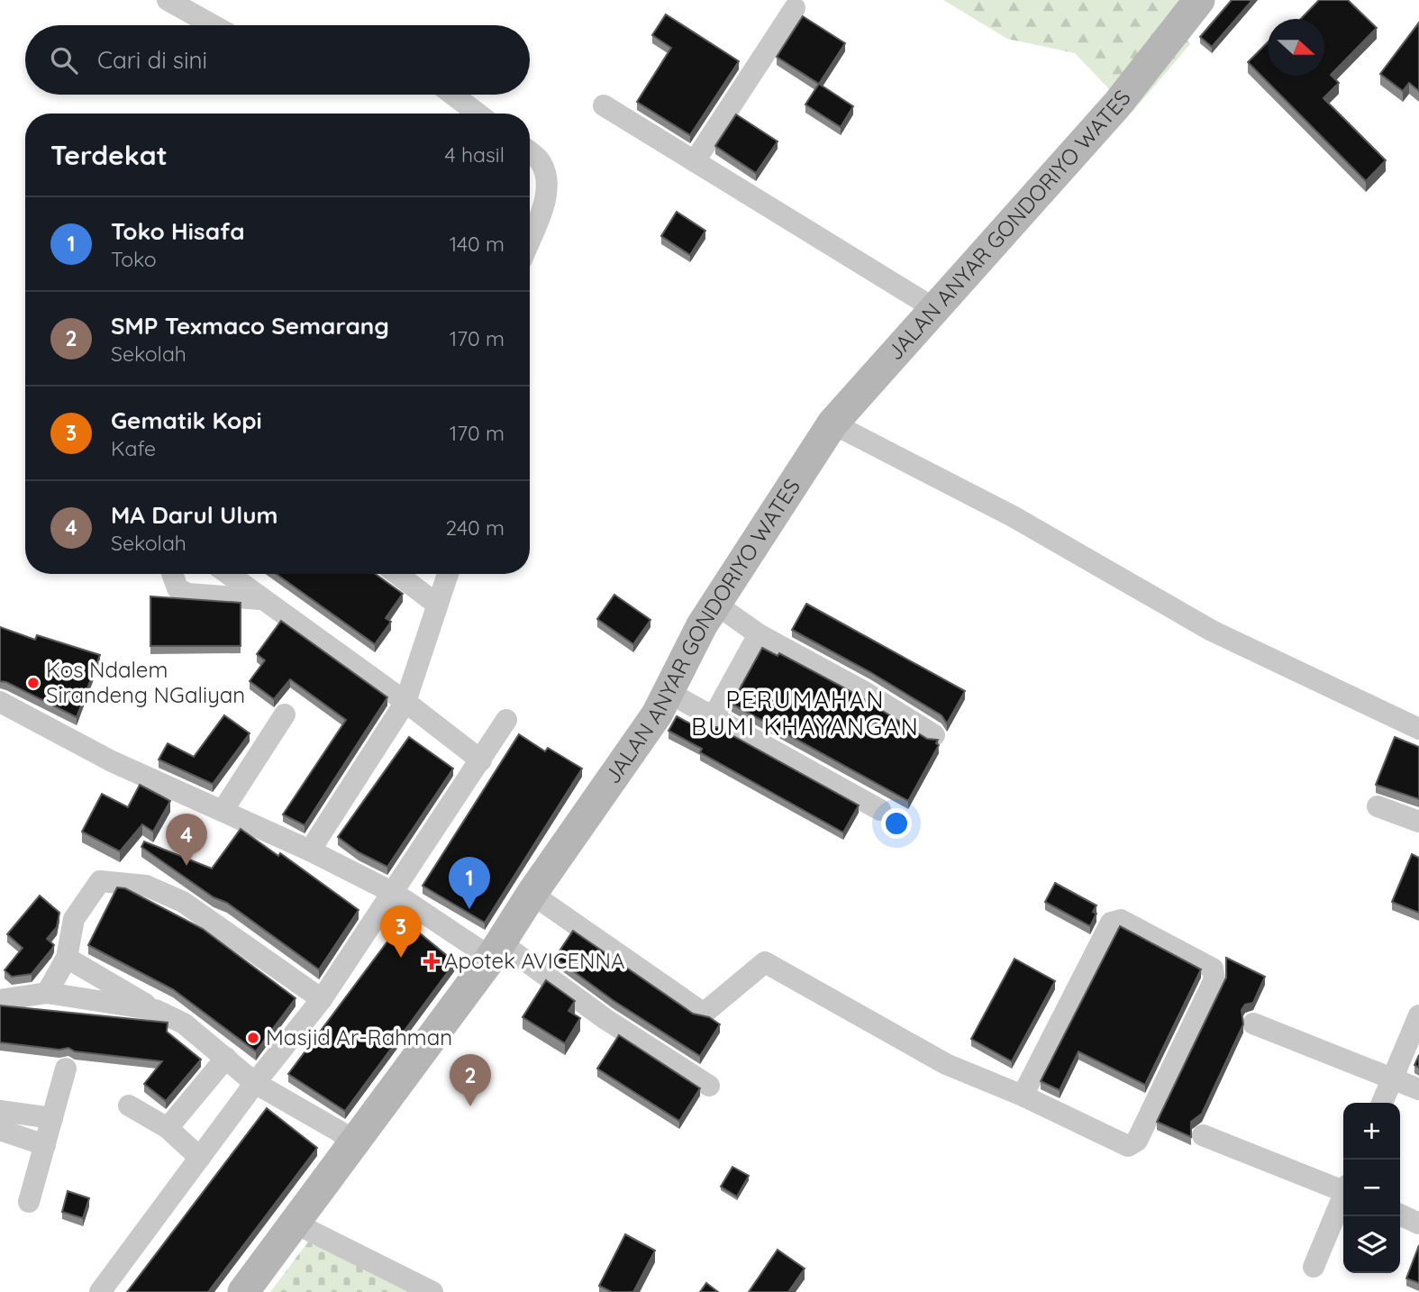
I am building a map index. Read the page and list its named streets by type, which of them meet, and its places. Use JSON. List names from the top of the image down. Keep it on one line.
{"streets":{"street":["JALAN ANYAR GONDORIYO WATES"]},"districts":["PERUMAHAN BUMI KHAYANGAN"],"places":{"other":["Kos Ndalem Sirandeng NGaliyan","Masjid Ar-Rahman"],"health":["Apotek AVICENNA"]},"north":"right","page":{"search":"Cari di sini","heading":["Terdekat","4 hasil"],"list":[{"mark":"1","name":"Toko Hisafa","note":"Toko","value":"140 m"},{"mark":"2","name":"SMP Texmaco Semarang","note":"Sekolah","value":"170 m"},{"mark":"3","name":"Gematik Kopi","note":"Kafe","value":"170 m"},{"mark":"4","name":"MA Darul Ulum","note":"Sekolah","value":"240 m"}],"pins":["4","1","3","2"],"map_buttons":["+","−"]}}
